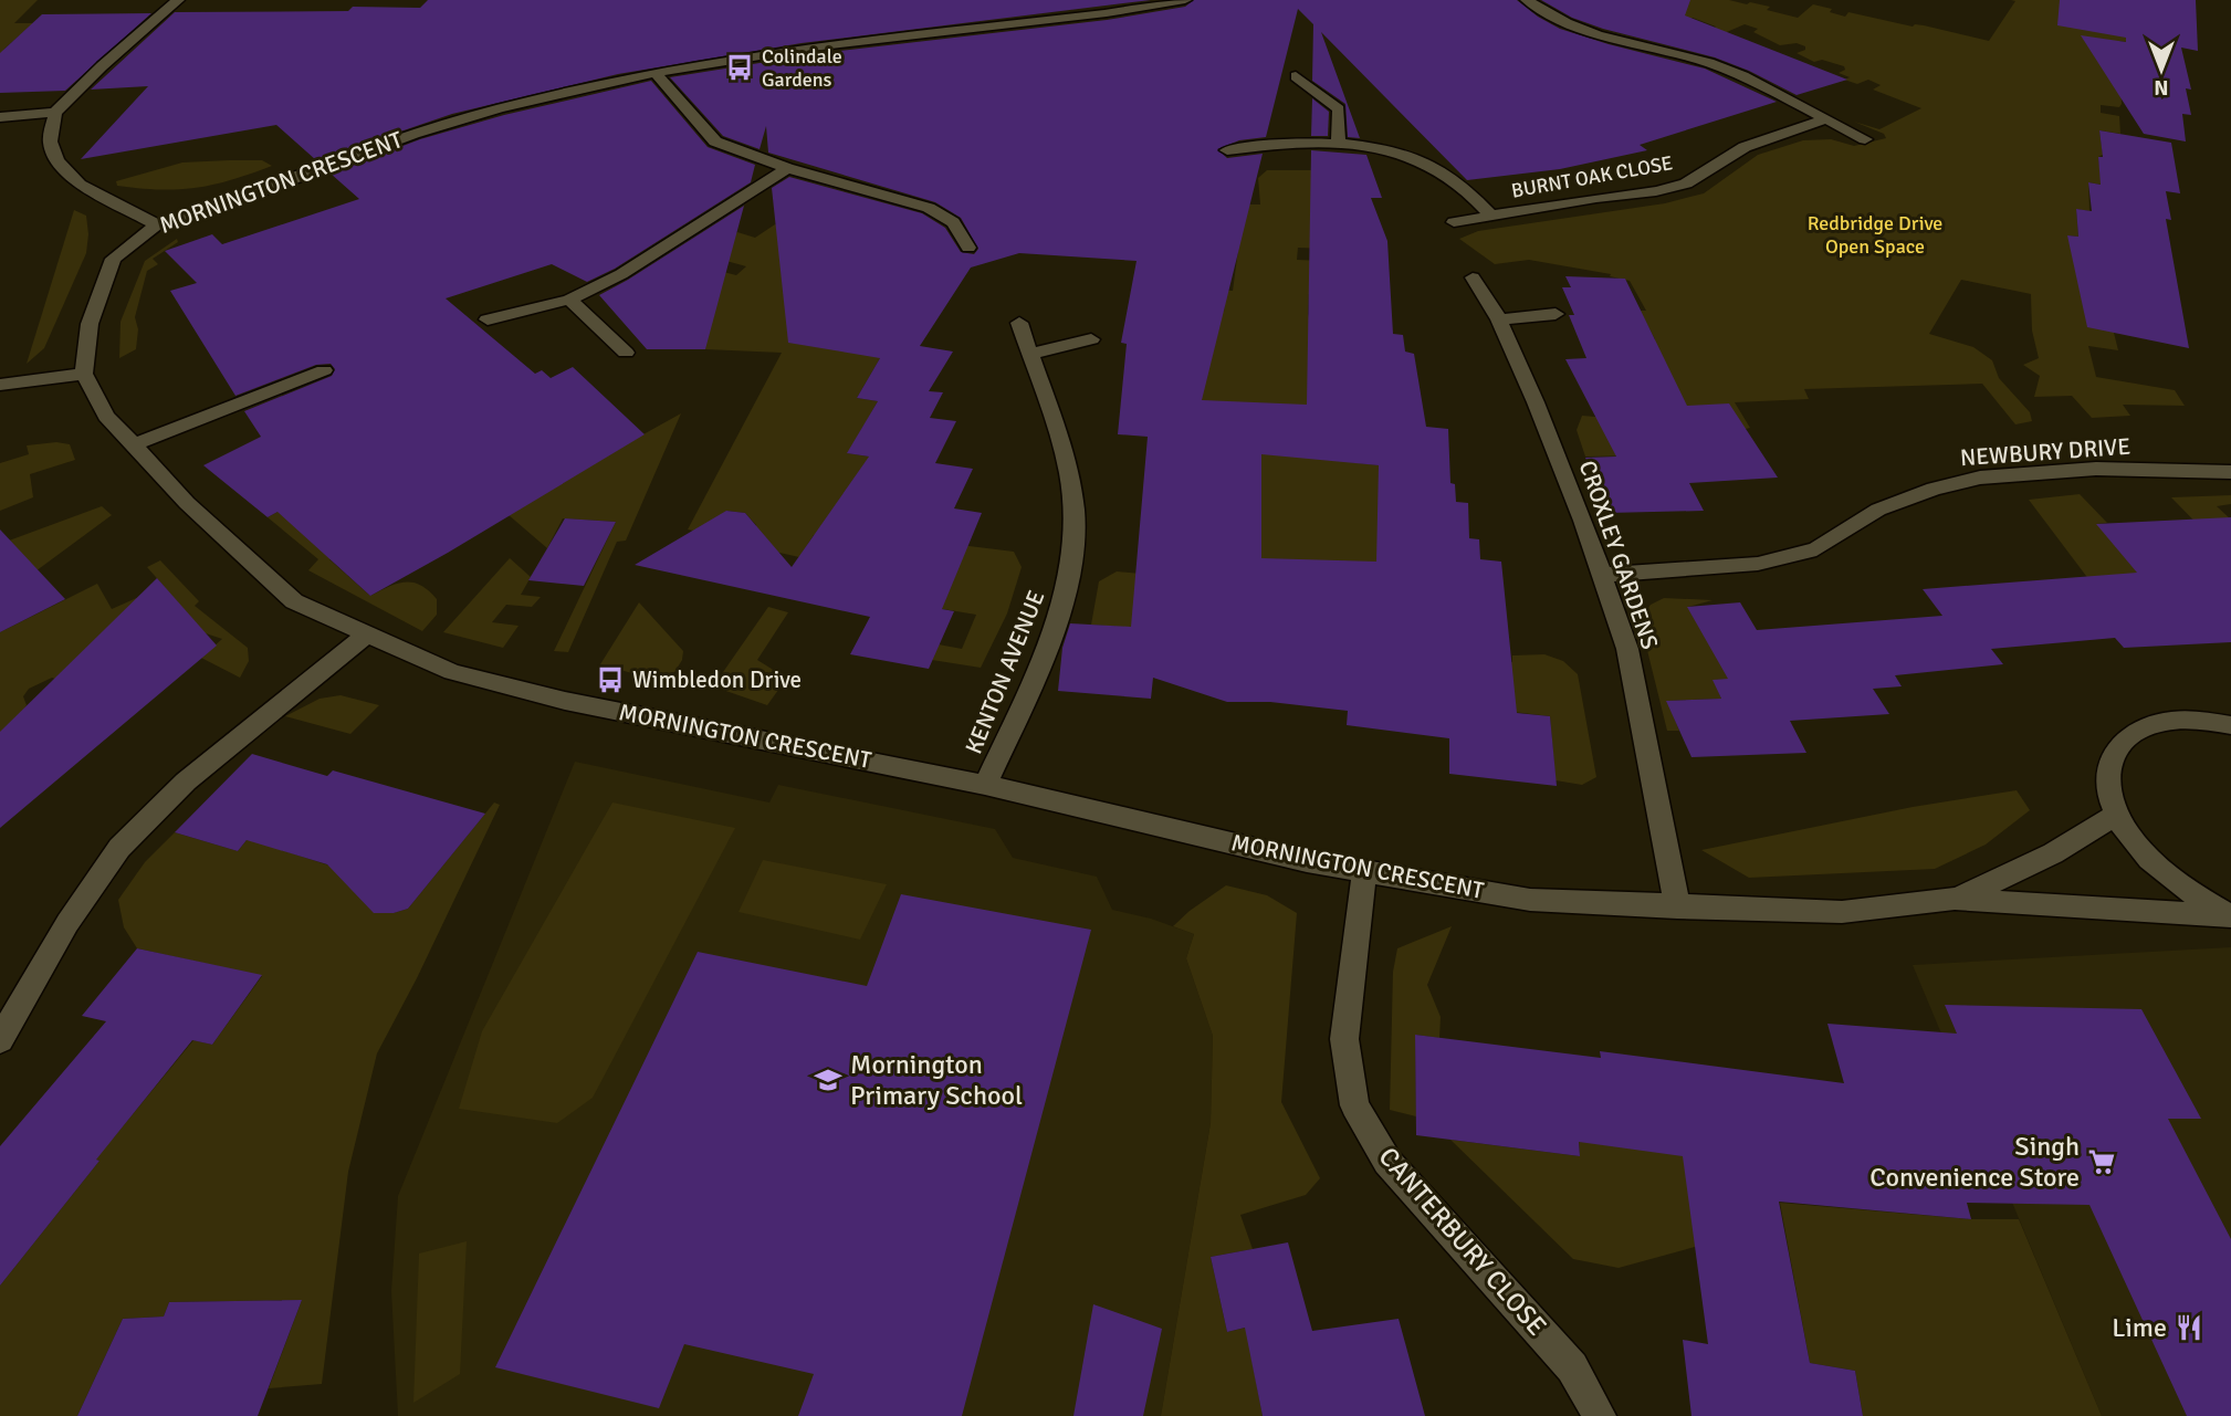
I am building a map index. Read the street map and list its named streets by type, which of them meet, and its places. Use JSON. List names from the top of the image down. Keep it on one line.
{"streets":{"street":["BURNT OAK CLOSE","MORNINGTON CRESCENT","NEWBURY DRIVE","CROXLEY GARDENS","KENTON AVENUE","CANTERBURY CLOSE"]},"crossings":[["MORNINGTON CRESCENT","CROXLEY GARDENS"],["MORNINGTON CRESCENT","KENTON AVENUE"],["MORNINGTON CRESCENT","CANTERBURY CLOSE"],["NEWBURY DRIVE","CROXLEY GARDENS"]],"parks":["Redbridge Drive Open Space"],"places":{"bus stop":["Colindale Gardens","Wimbledon Drive"],"school or university":["Mornington Primary School"],"supermarket":["Singh Convenience Store"],"restaurant":["Lime"]},"north":"bottom"}
